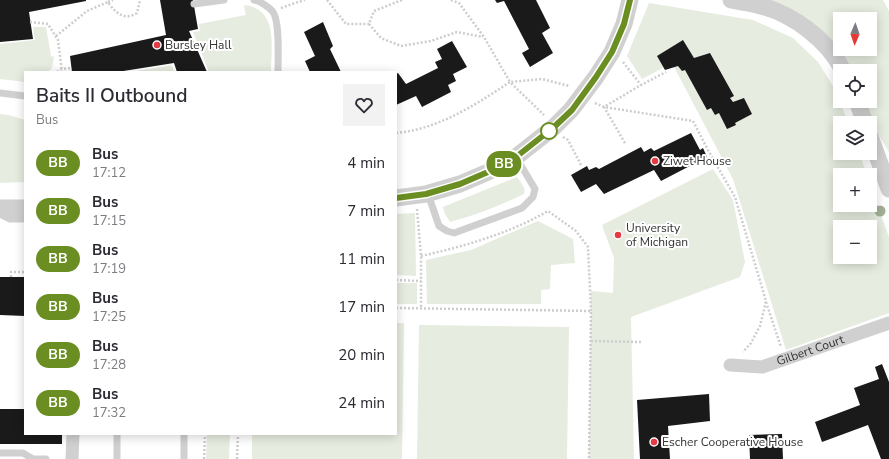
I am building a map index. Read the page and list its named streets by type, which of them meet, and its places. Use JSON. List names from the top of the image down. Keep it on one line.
{"streets":{"street":["Gilbert Court"]},"places":["Bursley Hall","Ziwet House","University of Michigan","Escher Cooperative House"],"lines":["bus line BB"],"north":"bottom","page":{"on_map":"BB","map_buttons":["+","−"],"heading":["Baits II Outbound","Bus"],"list":[{"mark":"BB","name":"Bus","note":"17:12","value":"4 min"},{"mark":"BB","name":"Bus","note":"17:15","value":"7 min"},{"mark":"BB","name":"Bus","note":"17:19","value":"11 min"},{"mark":"BB","name":"Bus","note":"17:25","value":"17 min"},{"mark":"BB","name":"Bus","note":"17:28","value":"20 min"},{"mark":"BB","name":"Bus","note":"17:32","value":"24 min"}]}}
